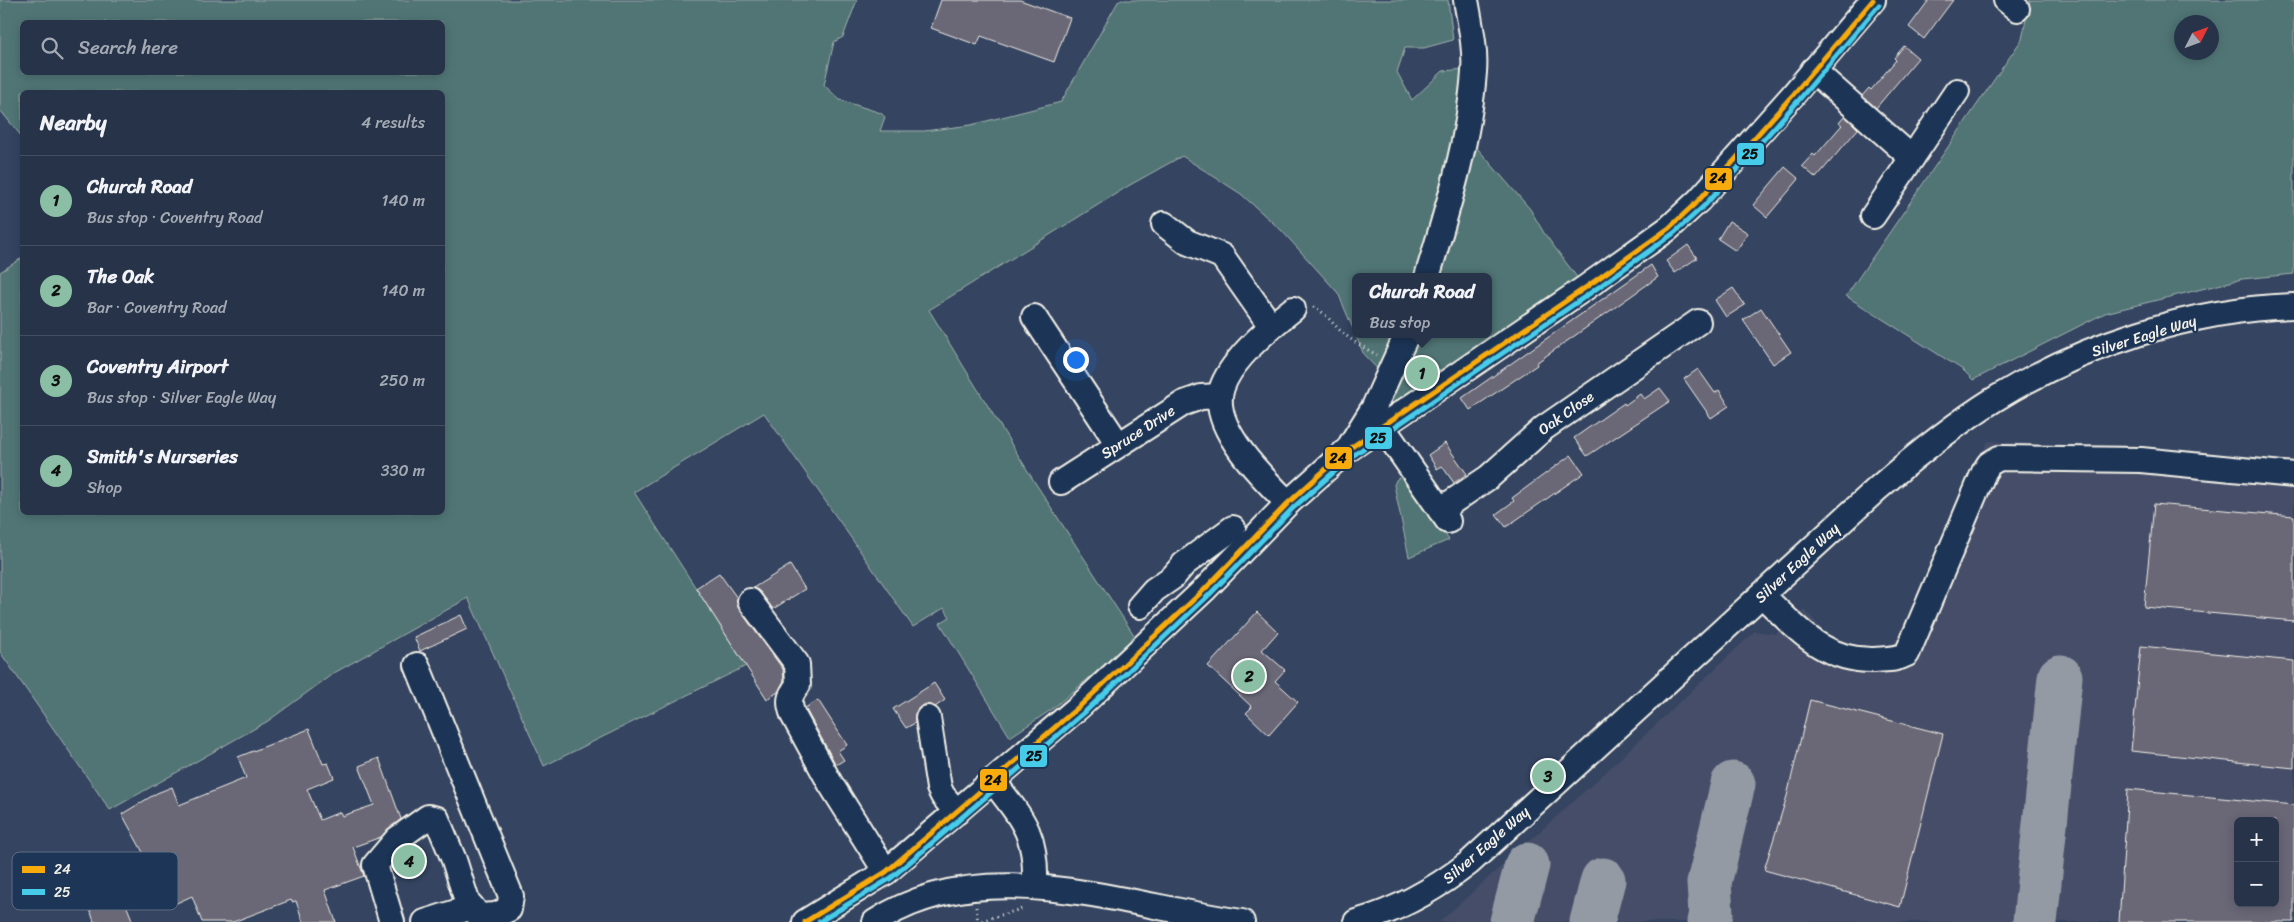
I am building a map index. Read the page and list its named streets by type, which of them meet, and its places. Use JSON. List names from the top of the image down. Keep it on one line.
{"streets":{"street":["Silver Eagle Way","Oak Close","Spruce Drive"]},"lines":["transit line 24","transit line 25"],"legend":["24","25"],"north":"top right","page":{"search":"Search here","heading":["Nearby","4 results"],"list":[{"mark":"1","name":"Church Road","note":"Bus stop · Coventry Road","value":"140 m"},{"mark":"2","name":"The Oak","note":"Bar · Coventry Road","value":"140 m"},{"mark":"3","name":"Coventry Airport","note":"Bus stop · Silver Eagle Way","value":"250 m"},{"mark":"4","name":"Smith's Nurseries","note":"Shop","value":"330 m"}],"popup":["Church Road","Bus stop"],"pins":["1","2","3","4"],"map_buttons":["+","−"]}}
